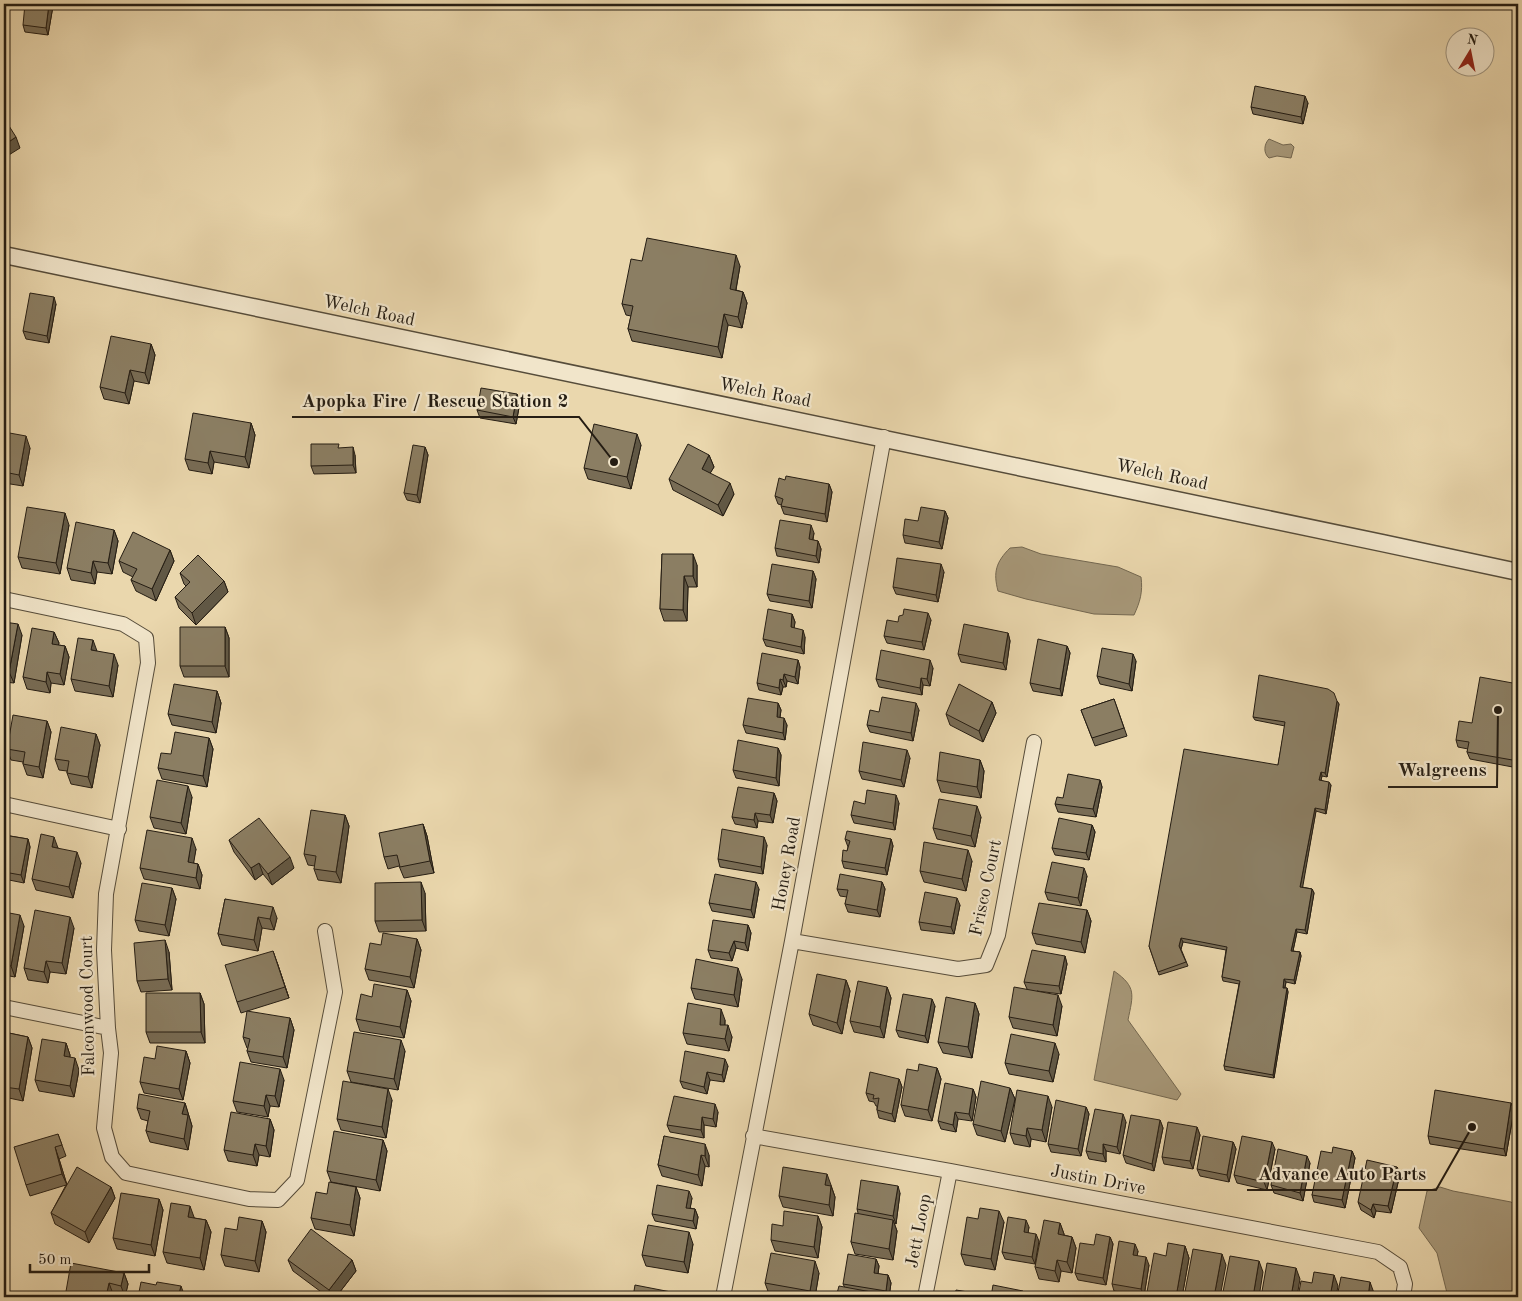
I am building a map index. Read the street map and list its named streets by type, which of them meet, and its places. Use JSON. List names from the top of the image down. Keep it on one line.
{"streets":{"street":["Welch Road","Honey Road","Frisco Court","Falconwood Court","Justin Drive","Jett Loop"]},"crossings":[["Welch Road","Honey Road"],["Honey Road","Frisco Court"],["Honey Road","Justin Drive"],["Justin Drive","Jett Loop"]],"places":["Apopka Fire / Rescue Station 2","Walgreens","Advance Auto Parts"],"scale_bar":"50 m","north":"top"}
